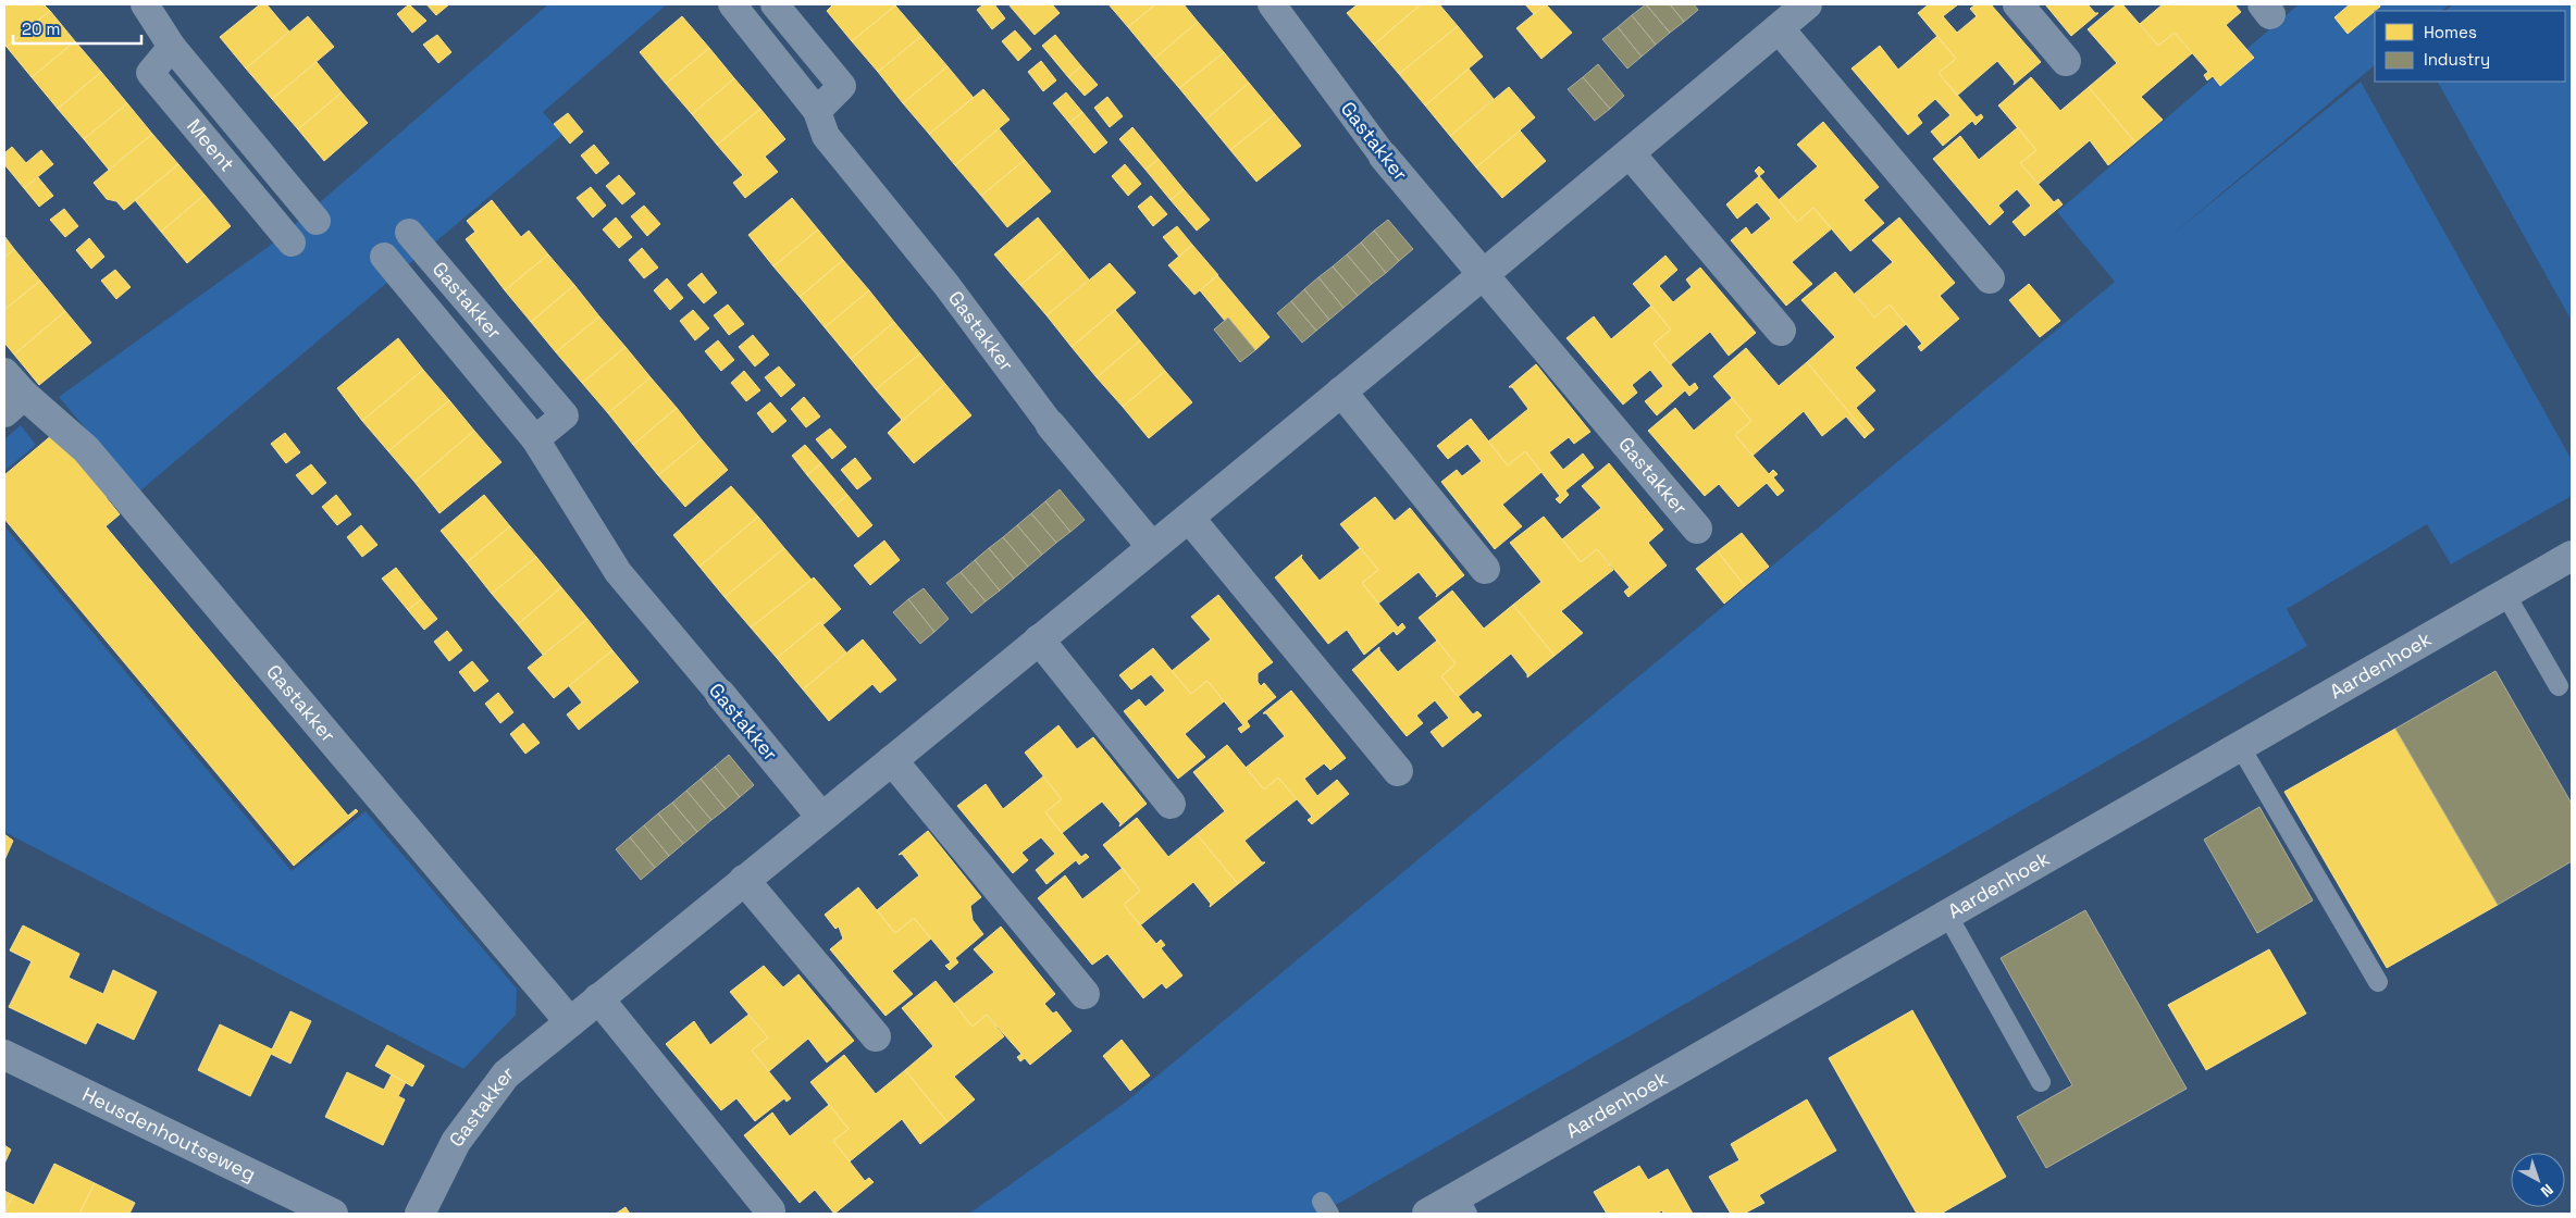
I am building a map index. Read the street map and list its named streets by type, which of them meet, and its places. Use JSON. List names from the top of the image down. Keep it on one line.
{"streets":{"street":["Gastakker","Meent","Aardenhoek","Heusdenhoutseweg"]},"legend":["Homes","Industry"],"scale_bar":"20 m","north":"bottom right"}
